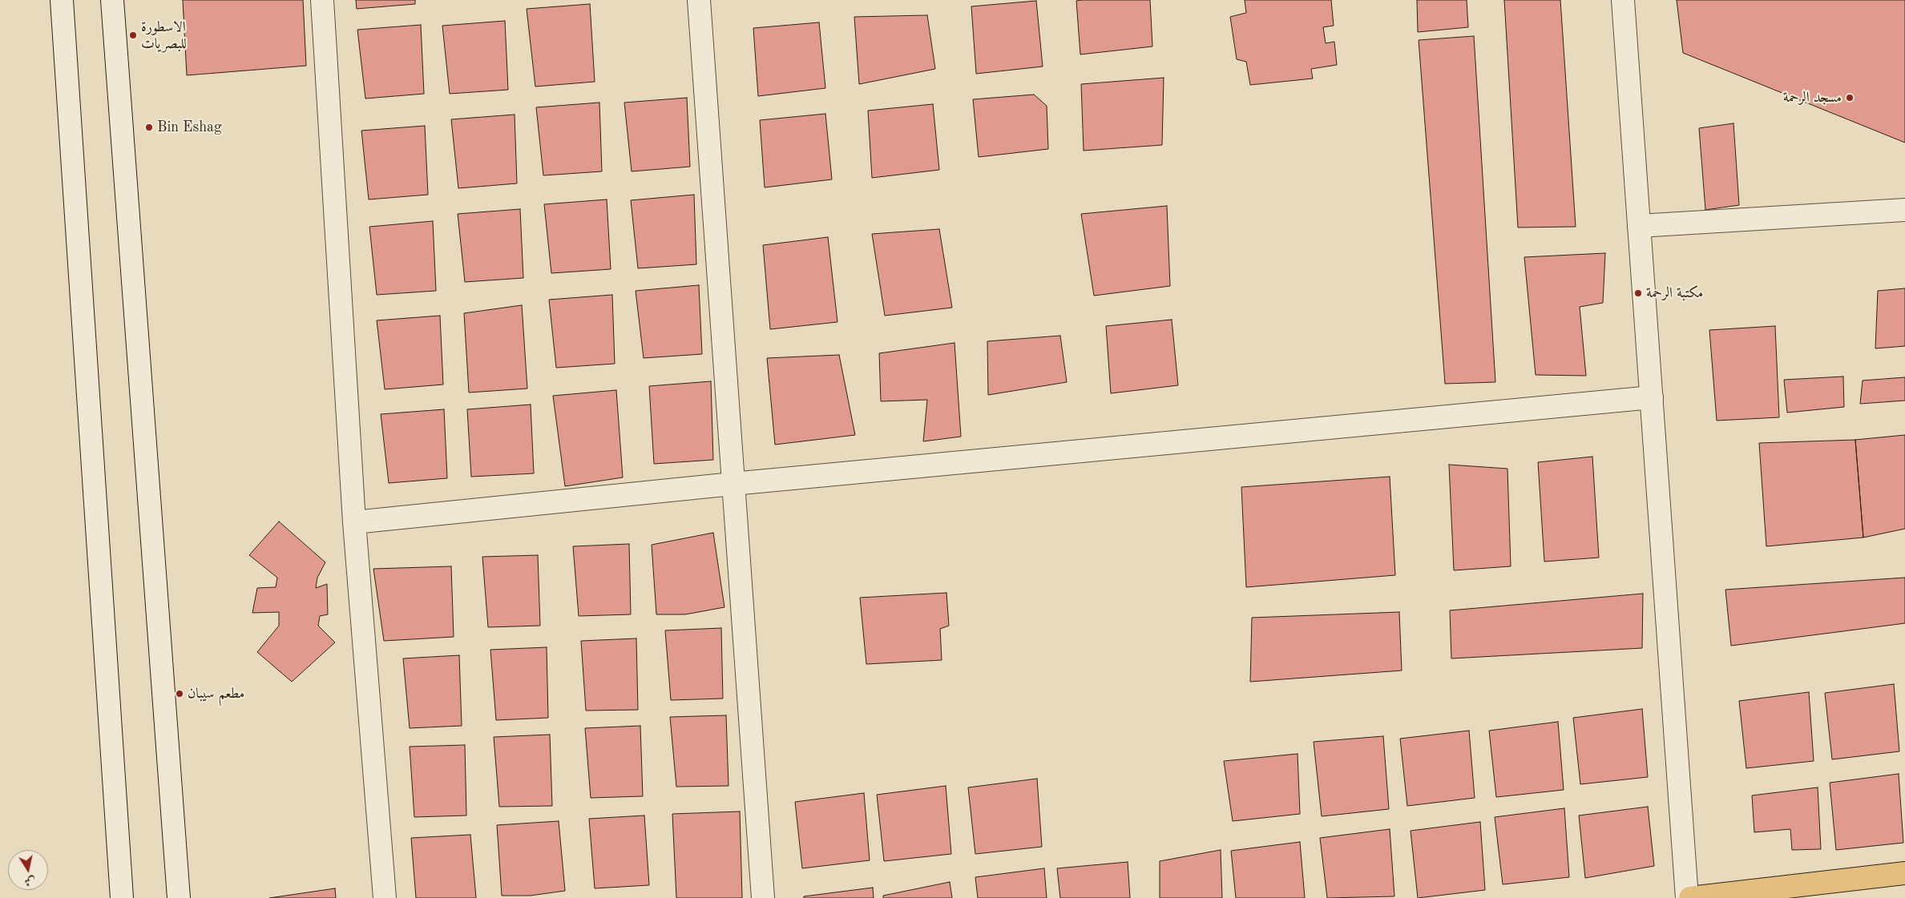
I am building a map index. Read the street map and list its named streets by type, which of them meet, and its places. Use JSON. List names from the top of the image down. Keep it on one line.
{"places":["الاسطورة للبصريات","مسجد الرحمة","Bin Eshag","مكتبة الرحمة","مطعم سيبان"],"north":"bottom"}
